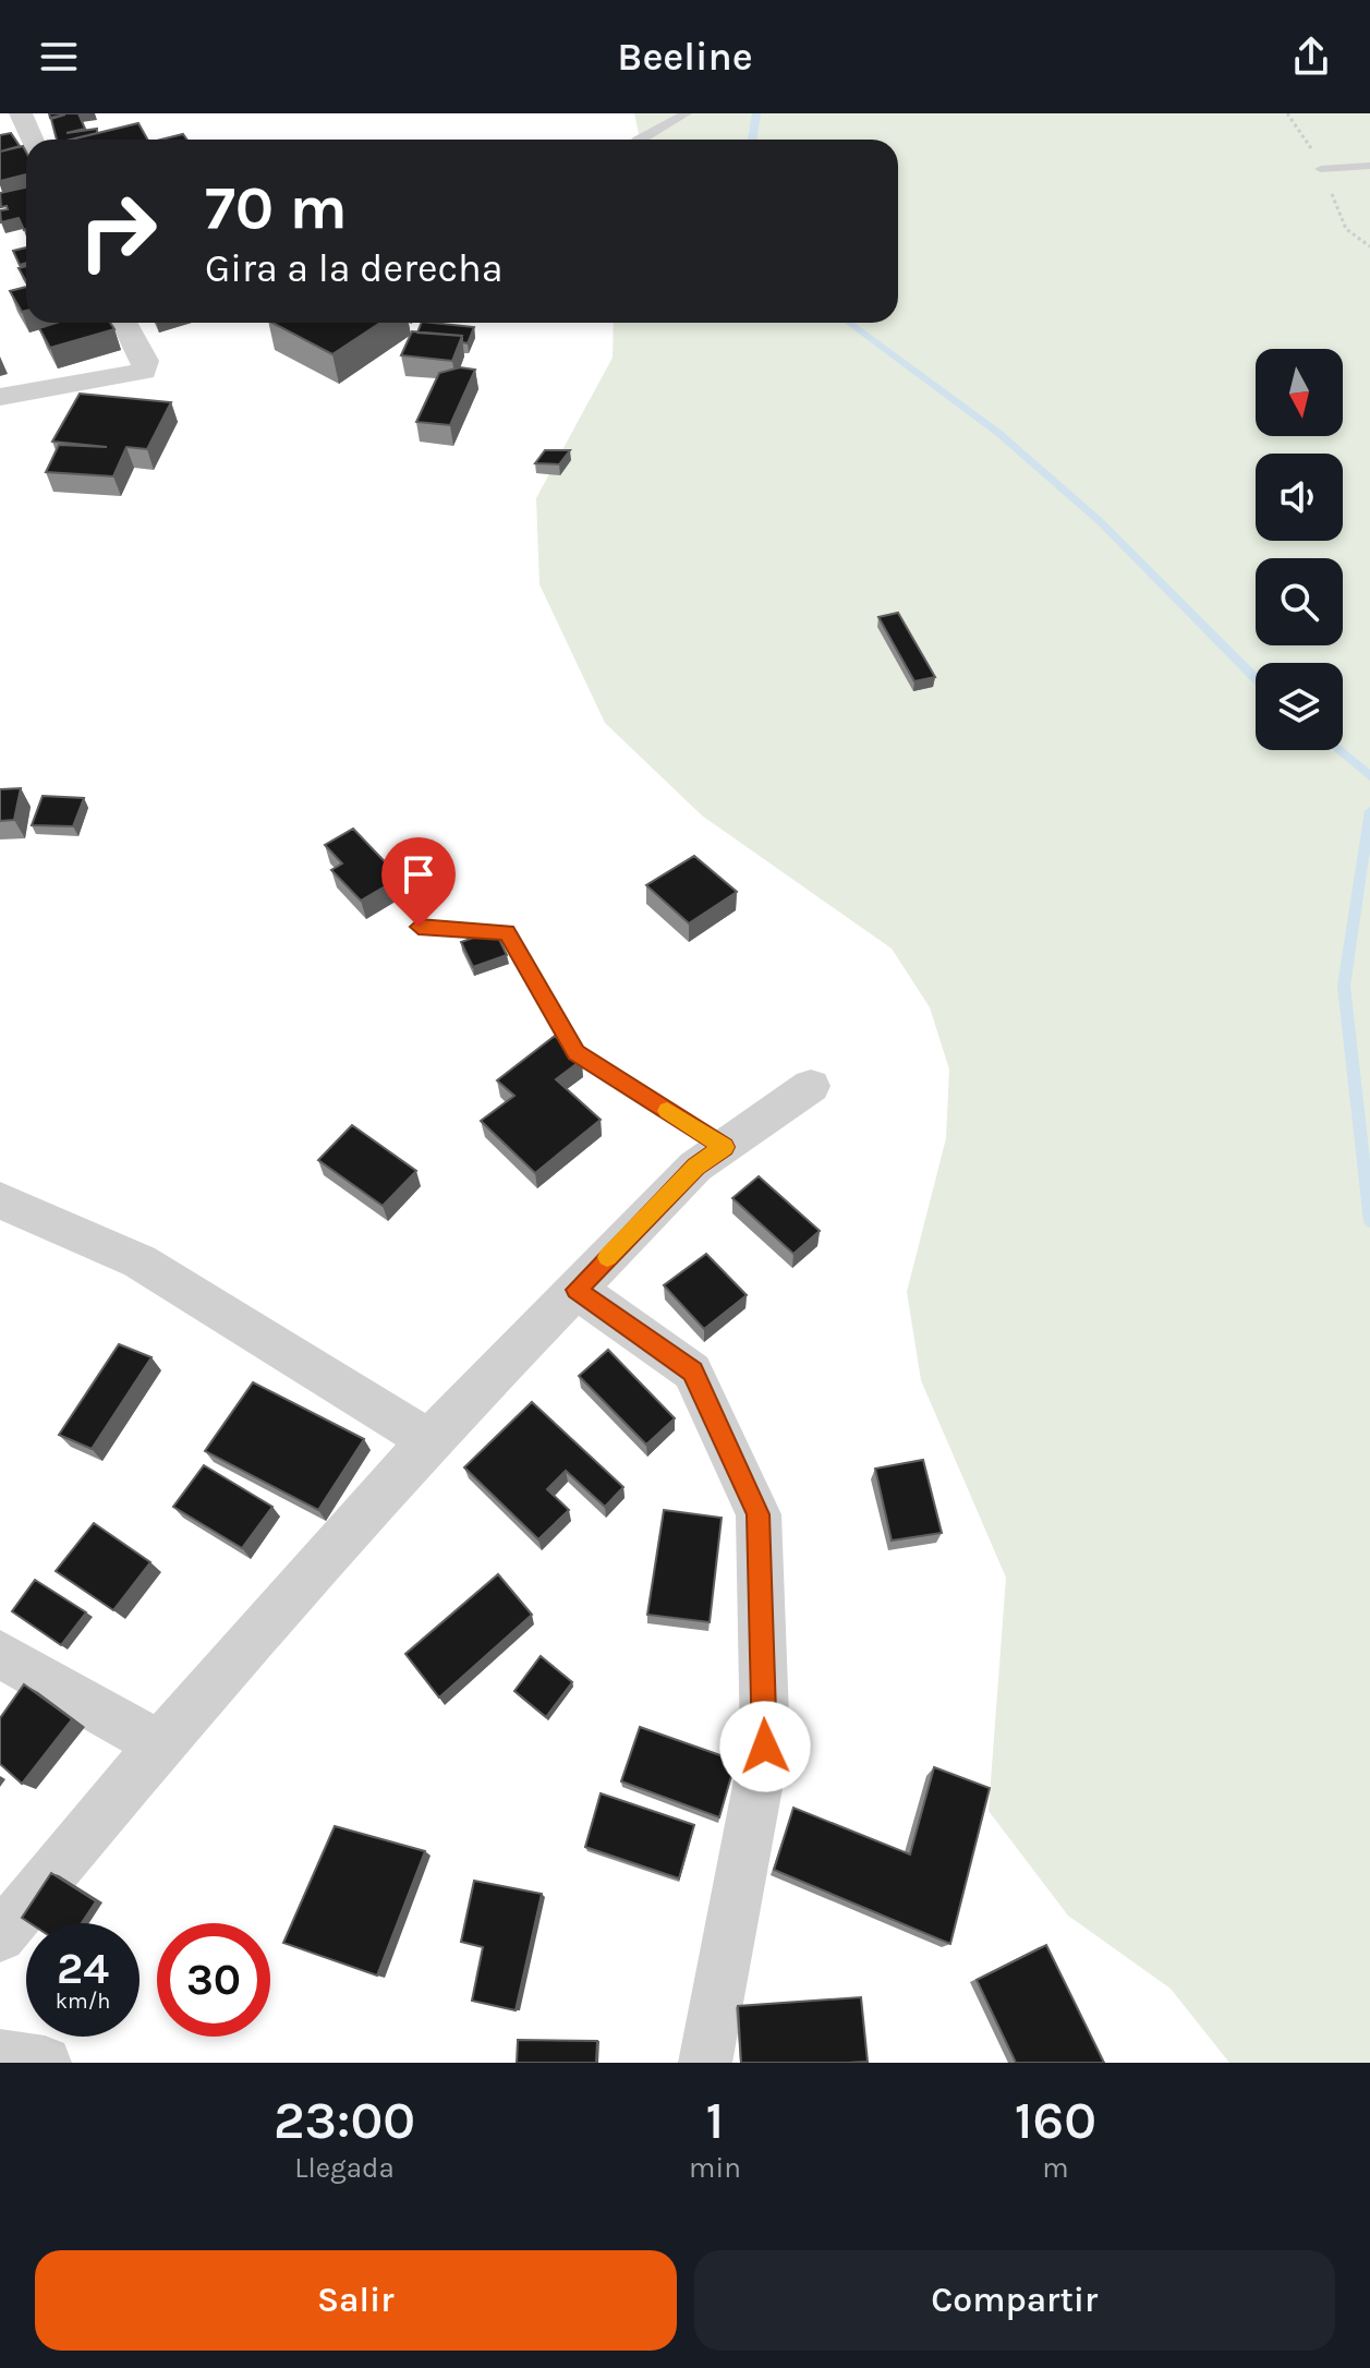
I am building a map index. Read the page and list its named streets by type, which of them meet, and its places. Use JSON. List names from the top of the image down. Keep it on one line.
{"north":"bottom","page":{"header":"Beeline","turn":["70 m","Gira a la derecha"],"speed":"24 km/h","limit":"30","eta":["23:00","Llegada","1","min","160","m"],"buttons":["Salir","Compartir"]}}
